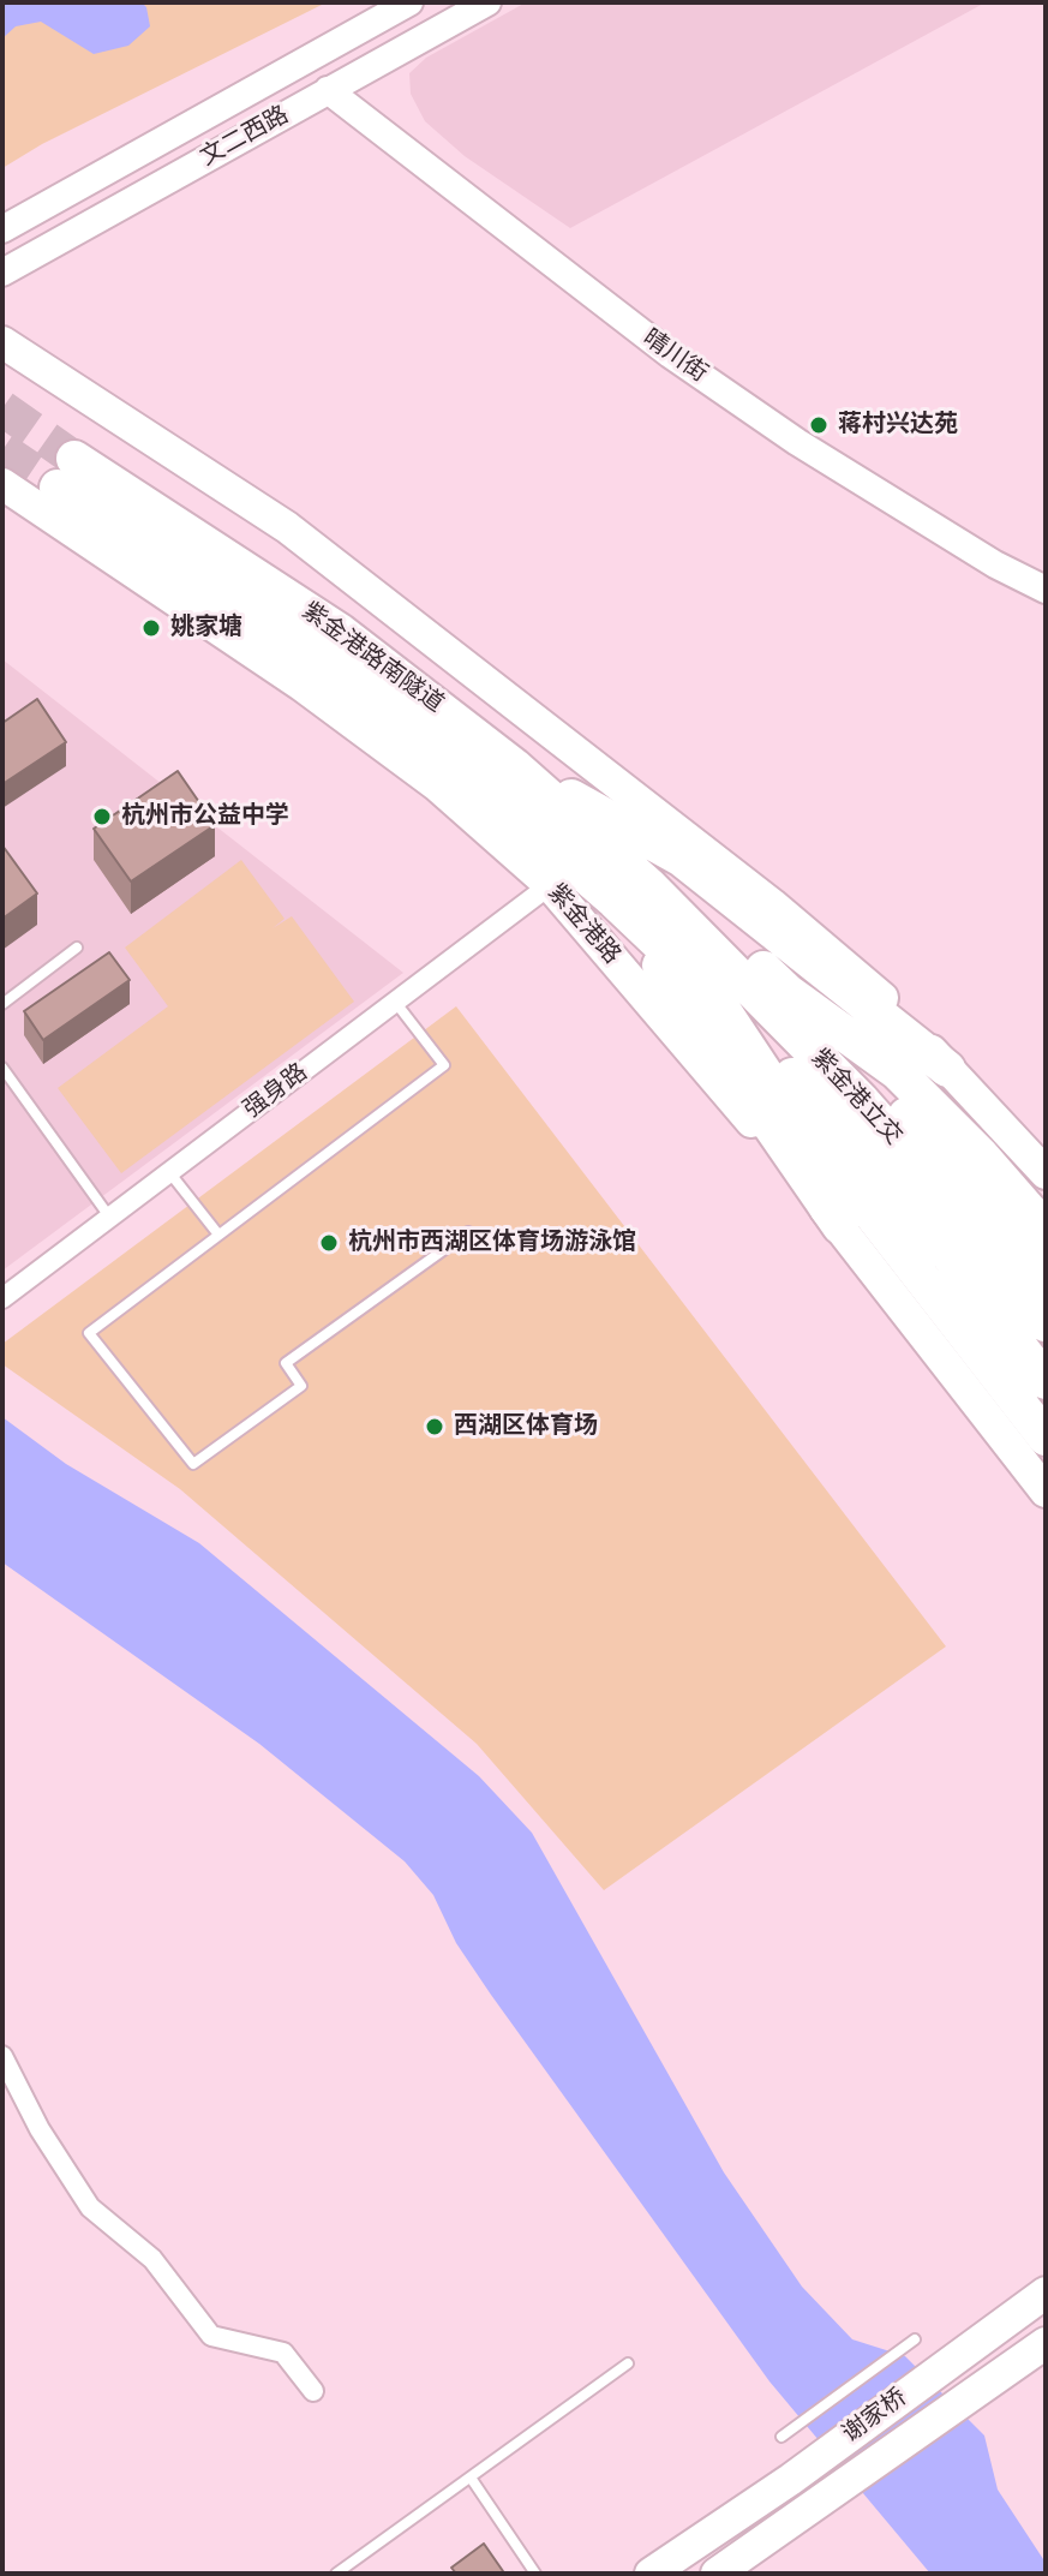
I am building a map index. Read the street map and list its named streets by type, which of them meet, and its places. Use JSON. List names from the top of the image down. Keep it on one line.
{"streets":{"highway":["紫金港路南隧道","紫金港立交"],"main road":["文二西路","晴川街","紫金港路","谢家桥"],"street":["强身路"]},"crossings":[["文二西路","晴川街"],["紫金港路南隧道","紫金港立交"],["紫金港路","强身路"]],"places":["蒋村兴达苑","姚家塘","杭州市公益中学","杭州市西湖区体育场游泳馆","西湖区体育场"]}
